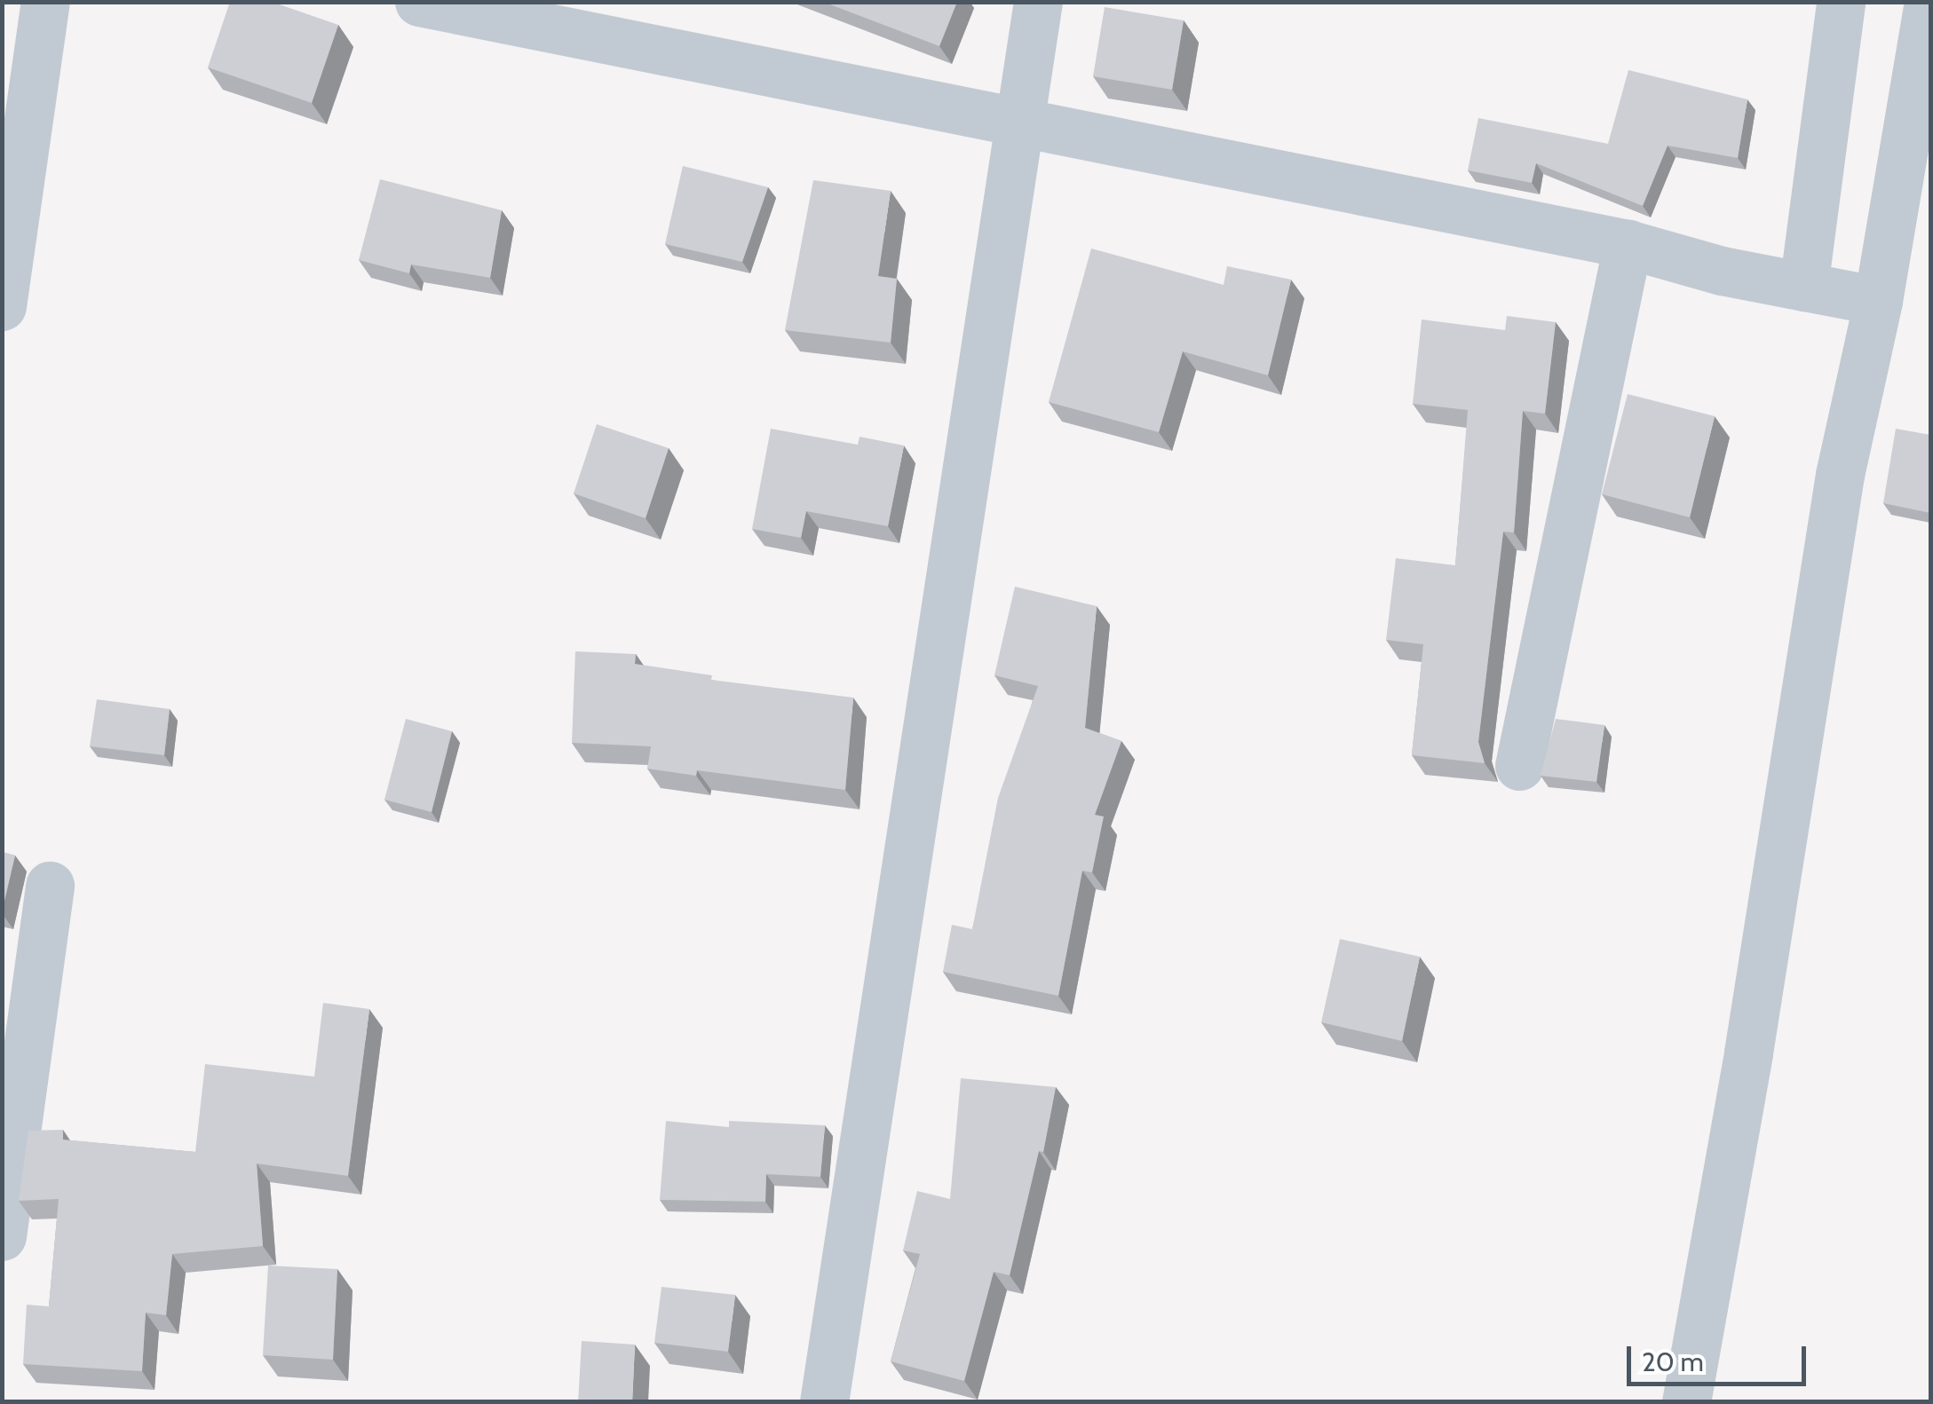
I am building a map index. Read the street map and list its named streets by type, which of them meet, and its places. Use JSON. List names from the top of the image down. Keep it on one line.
{"scale_bar":"20 m"}
